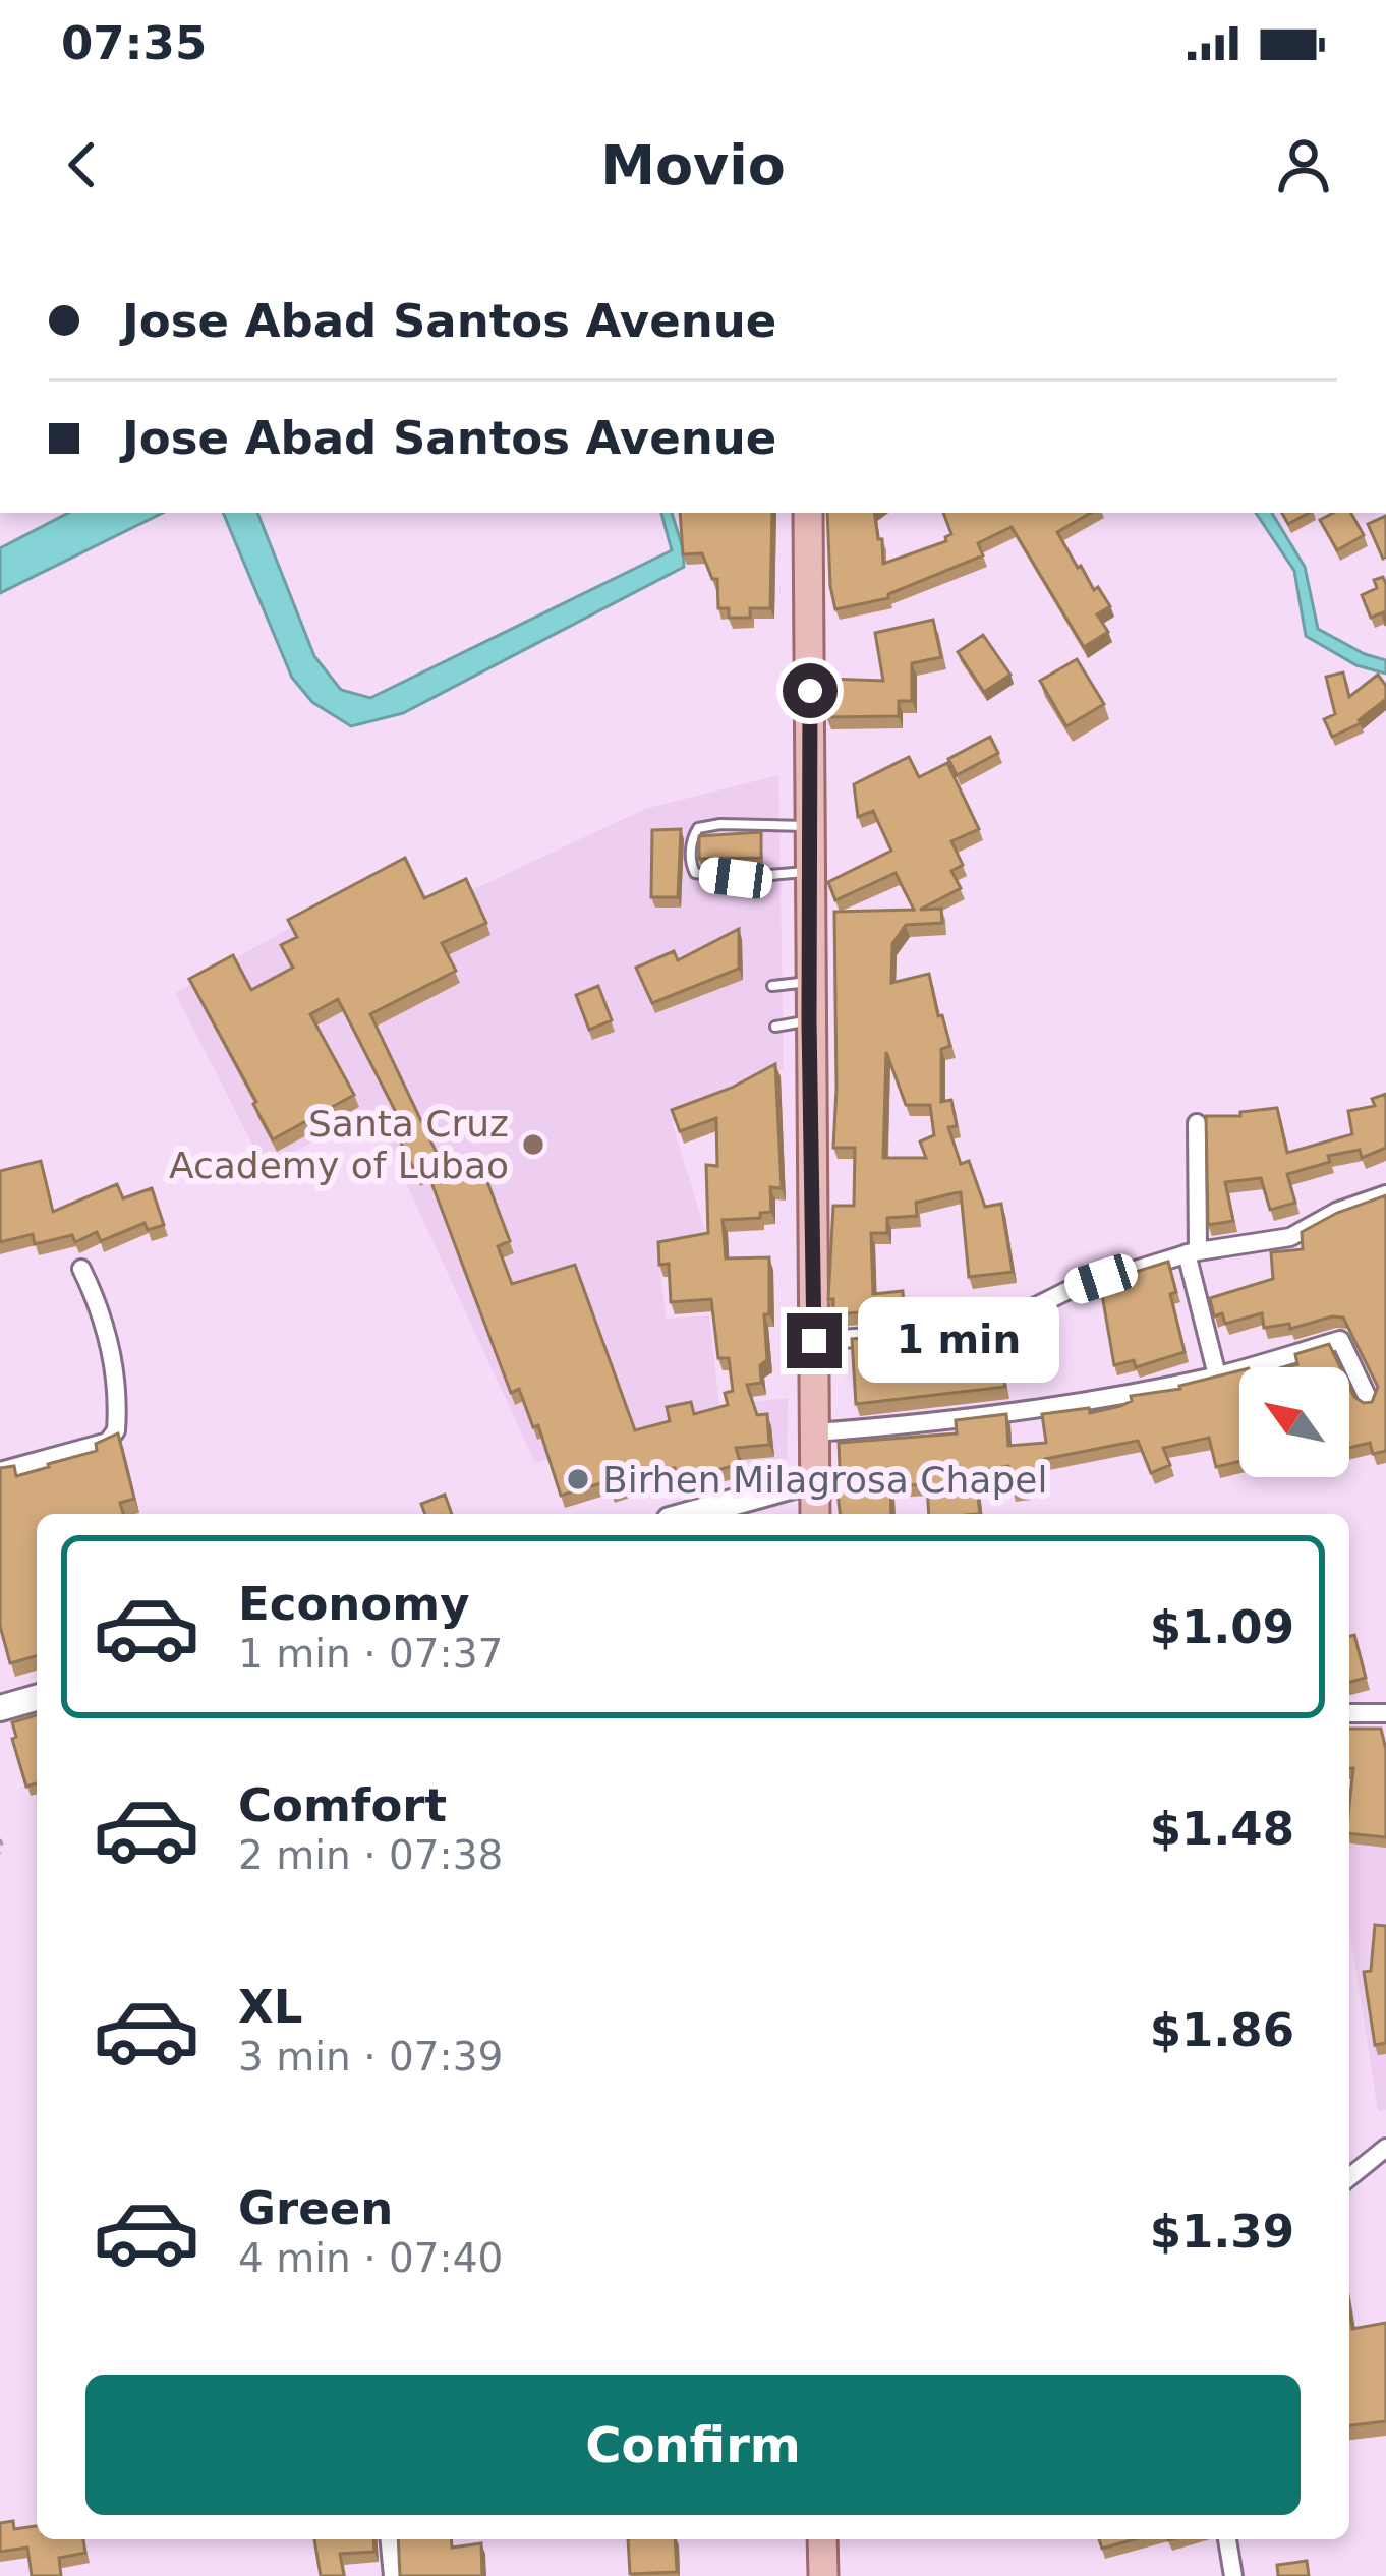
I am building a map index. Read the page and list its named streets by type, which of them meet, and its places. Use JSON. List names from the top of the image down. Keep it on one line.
{"places":["Santa Cruz Academy of Lubao","Birhen Milagrosa Chapel"],"north":"top left","page":{"status":"07:35","header":"Movio","banner":["Jose Abad Santos Avenue","Jose Abad Santos Avenue"],"bubble":"1 min","list":[{"name":"Economy","note":"1 min · 07:37","value":"$1.09"},{"name":"Comfort","note":"2 min · 07:38","value":"$1.48"},{"name":"XL","note":"3 min · 07:39","value":"$1.86"},{"name":"Green","note":"4 min · 07:40","value":"$1.39"}],"buttons":"Confirm"}}
